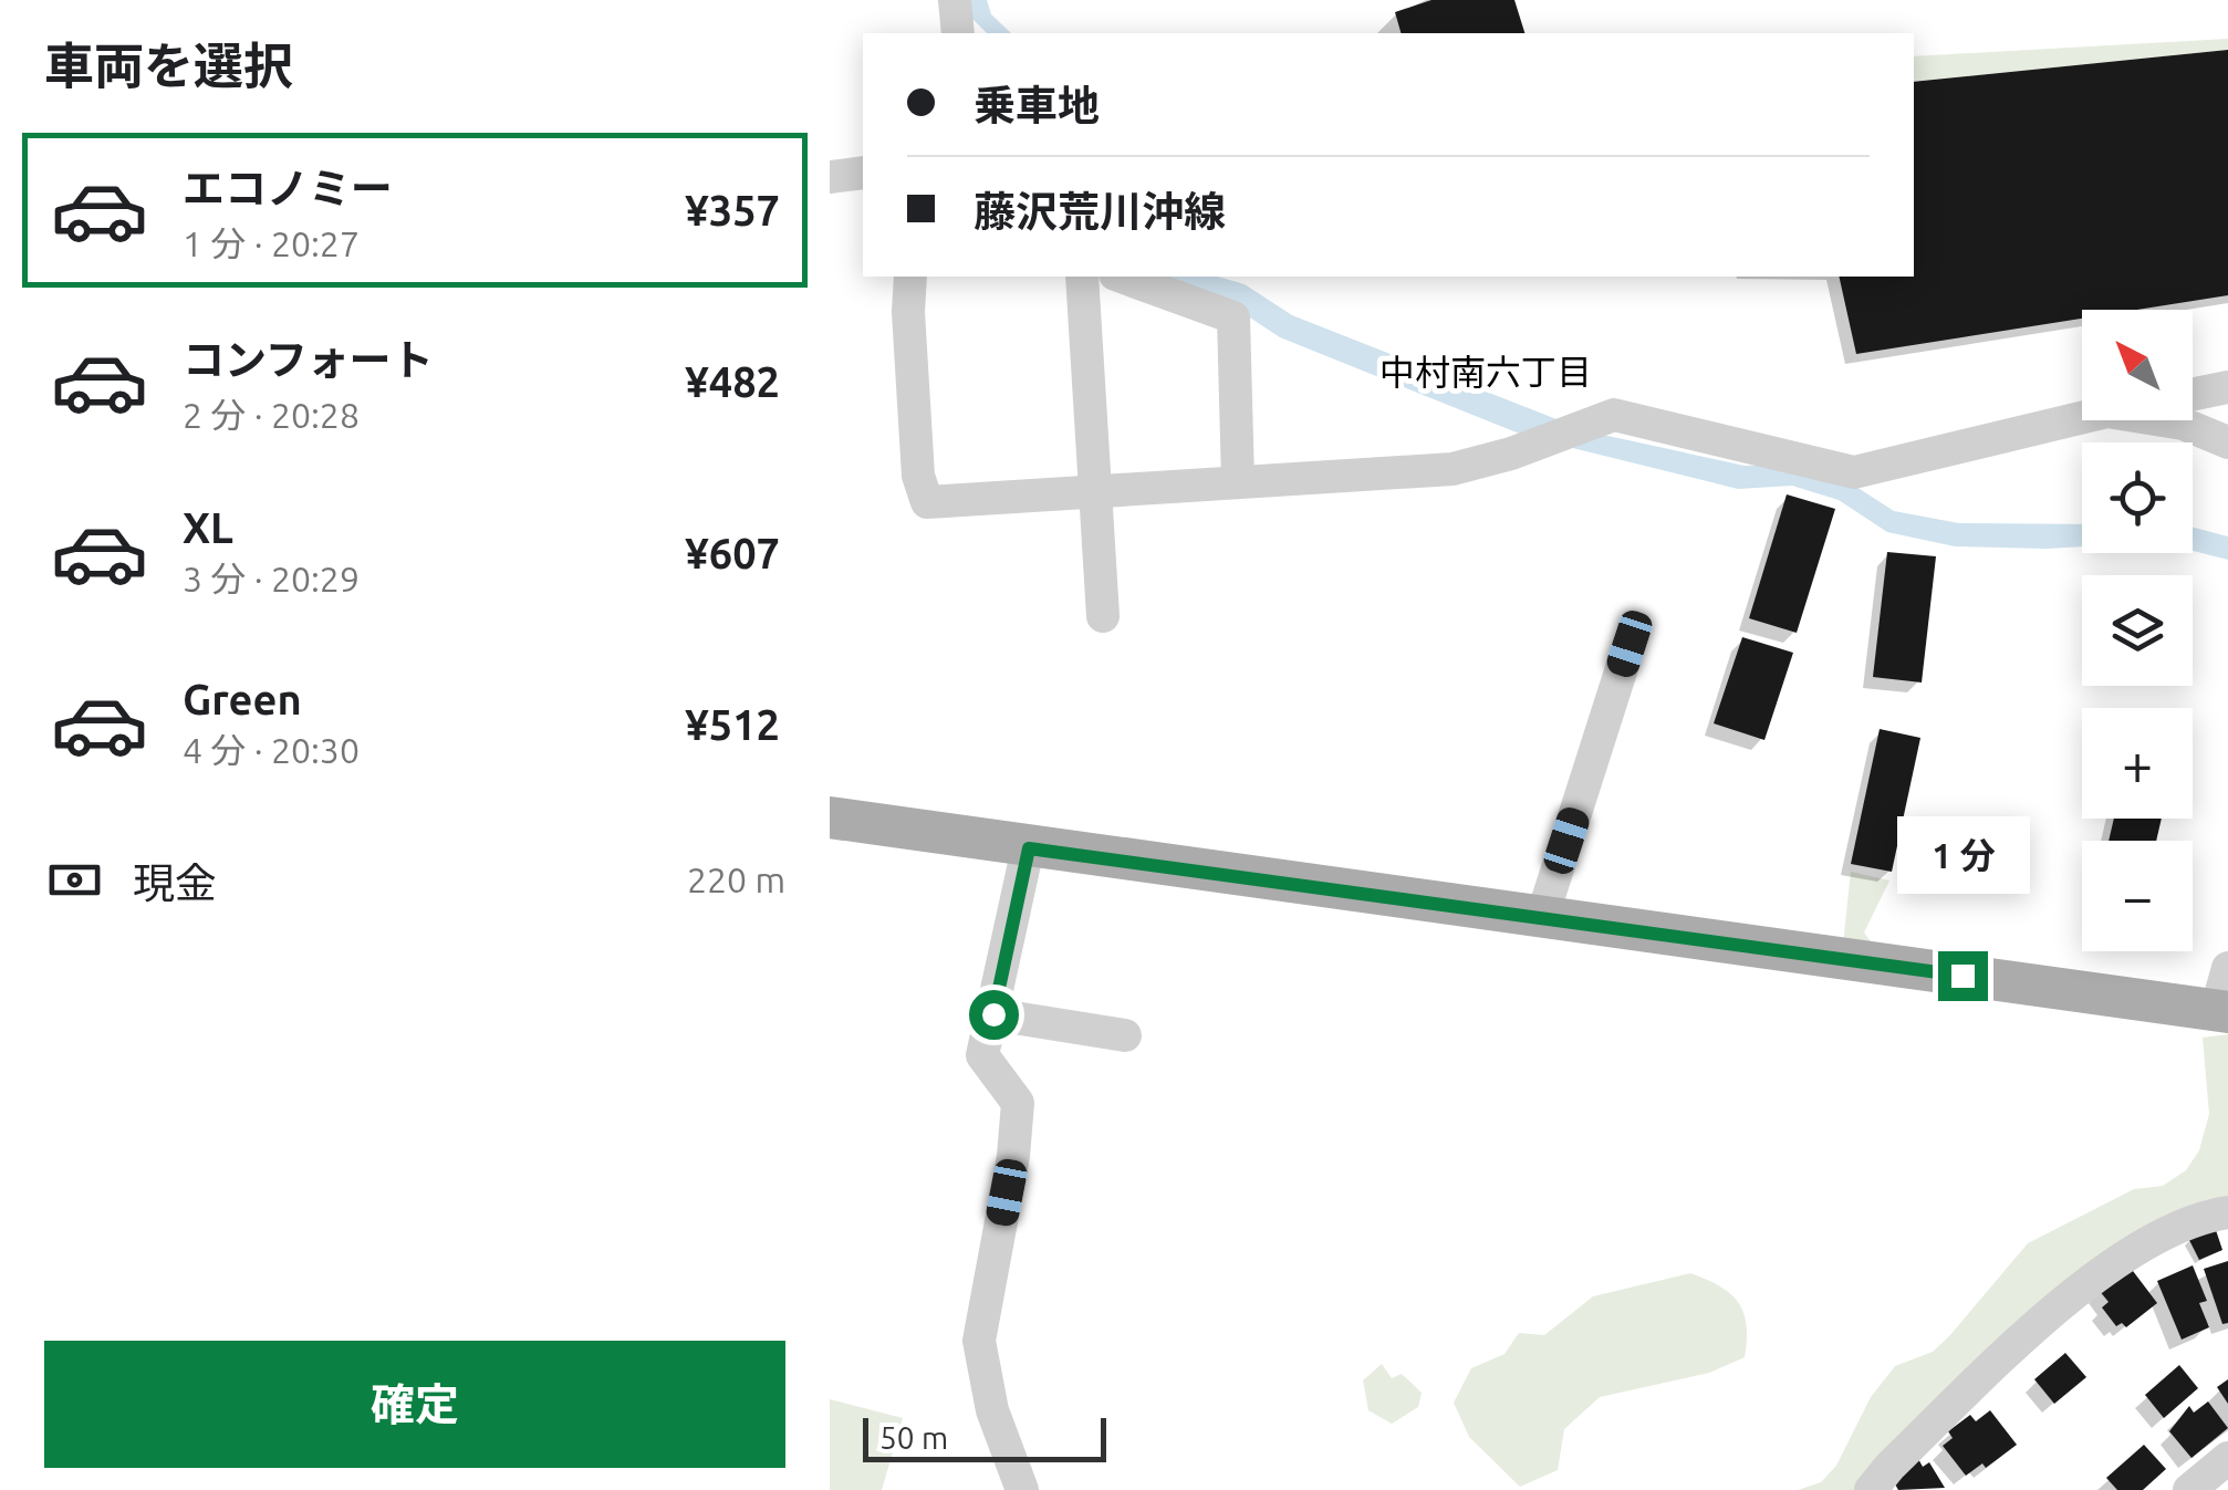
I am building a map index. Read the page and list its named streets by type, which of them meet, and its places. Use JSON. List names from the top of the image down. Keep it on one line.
{"districts":["中村南六丁目"],"scale_bar":"50 m","north":"top left","page":{"heading":"車両を選択","banner":["乗車地","藤沢荒川沖線"],"list":[{"name":"エコノミー","note":"1 分 · 20:27","value":"¥357"},{"name":"コンフォート","note":"2 分 · 20:28","value":"¥482"},{"name":"XL","note":"3 分 · 20:29","value":"¥607"},{"name":"Green","note":"4 分 · 20:30","value":"¥512"}],"map_buttons":["+","−"],"bubble":"1 分","pay":["現金","220 m"],"buttons":"確定","scale":"50 m"}}
